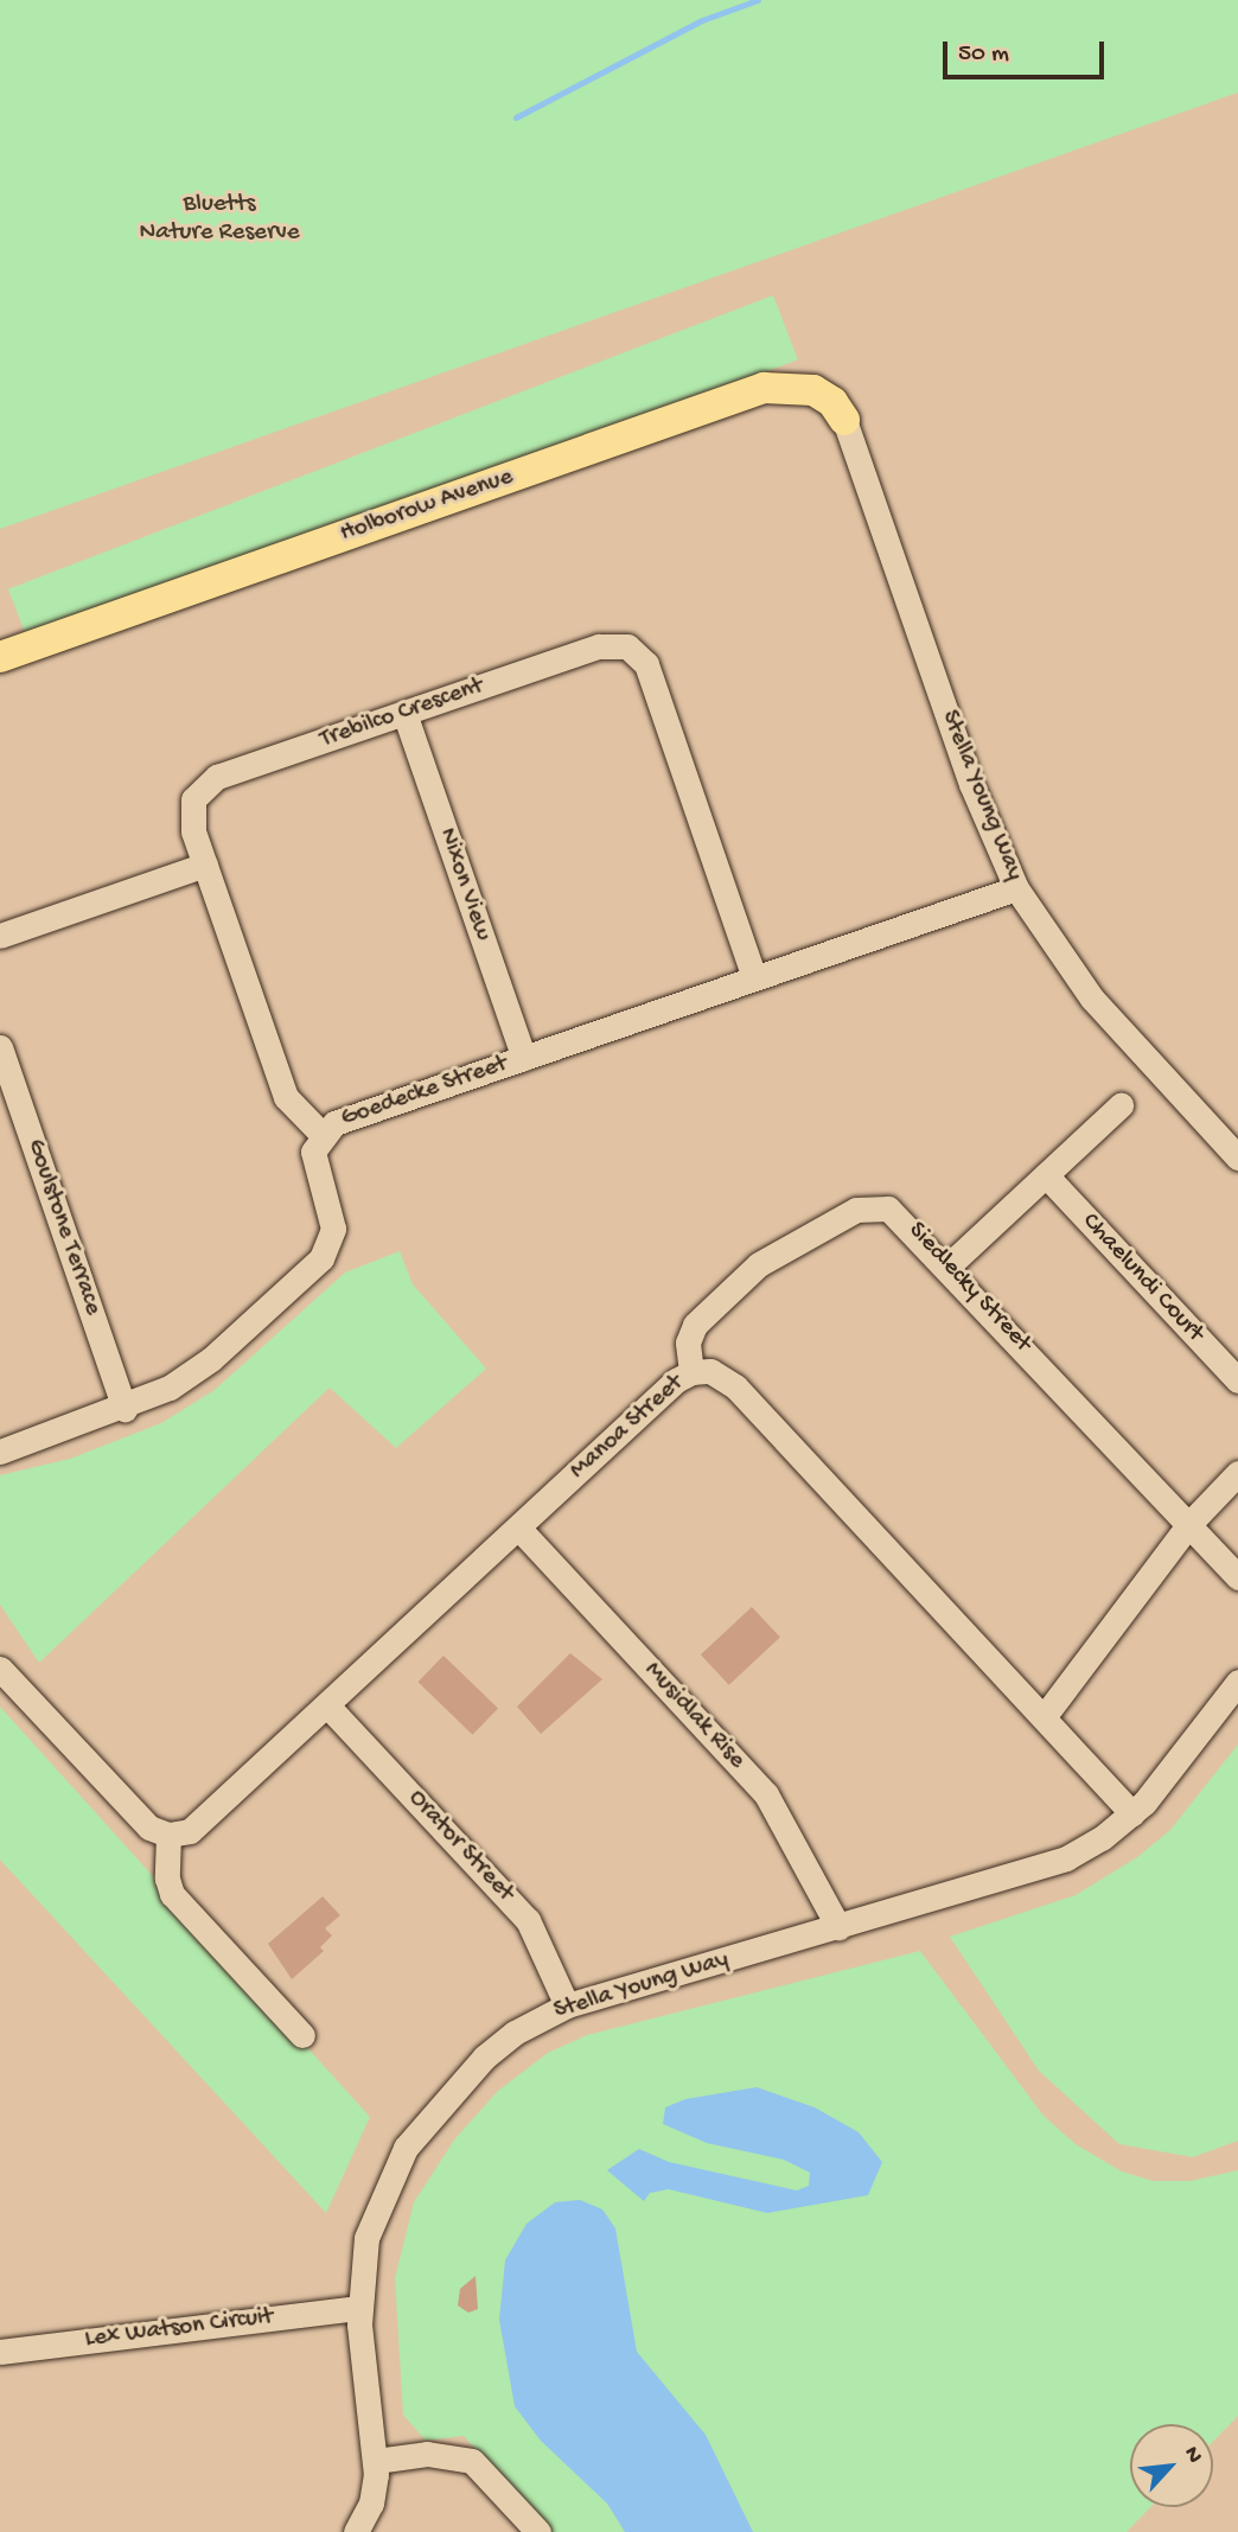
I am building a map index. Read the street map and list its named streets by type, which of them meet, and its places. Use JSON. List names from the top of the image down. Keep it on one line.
{"streets":{"main road":["Holborow Avenue"],"street":["Trebilco Crescent","Stella Young Way","Nixon View","Goedecke Street","Goulstone Terrace","Chaelundi Court","Siedlecky Street","Manoa Street","Musidlak Rise","Orator Street","Lex Watson Circuit"]},"crossings":[["Holborow Avenue","Stella Young Way"],["Trebilco Crescent","Nixon View"],["Trebilco Crescent","Goedecke Street"],["Stella Young Way","Goedecke Street"],["Stella Young Way","Manoa Street"],["Stella Young Way","Musidlak Rise"],["Stella Young Way","Orator Street"],["Stella Young Way","Lex Watson Circuit"],["Nixon View","Goedecke Street"],["Goedecke Street","Goulstone Terrace"],["Siedlecky Street","Manoa Street"],["Manoa Street","Musidlak Rise"],["Manoa Street","Orator Street"]],"parks":["Bluetts Nature Reserve"],"scale_bar":"50 m","north":"top right"}
